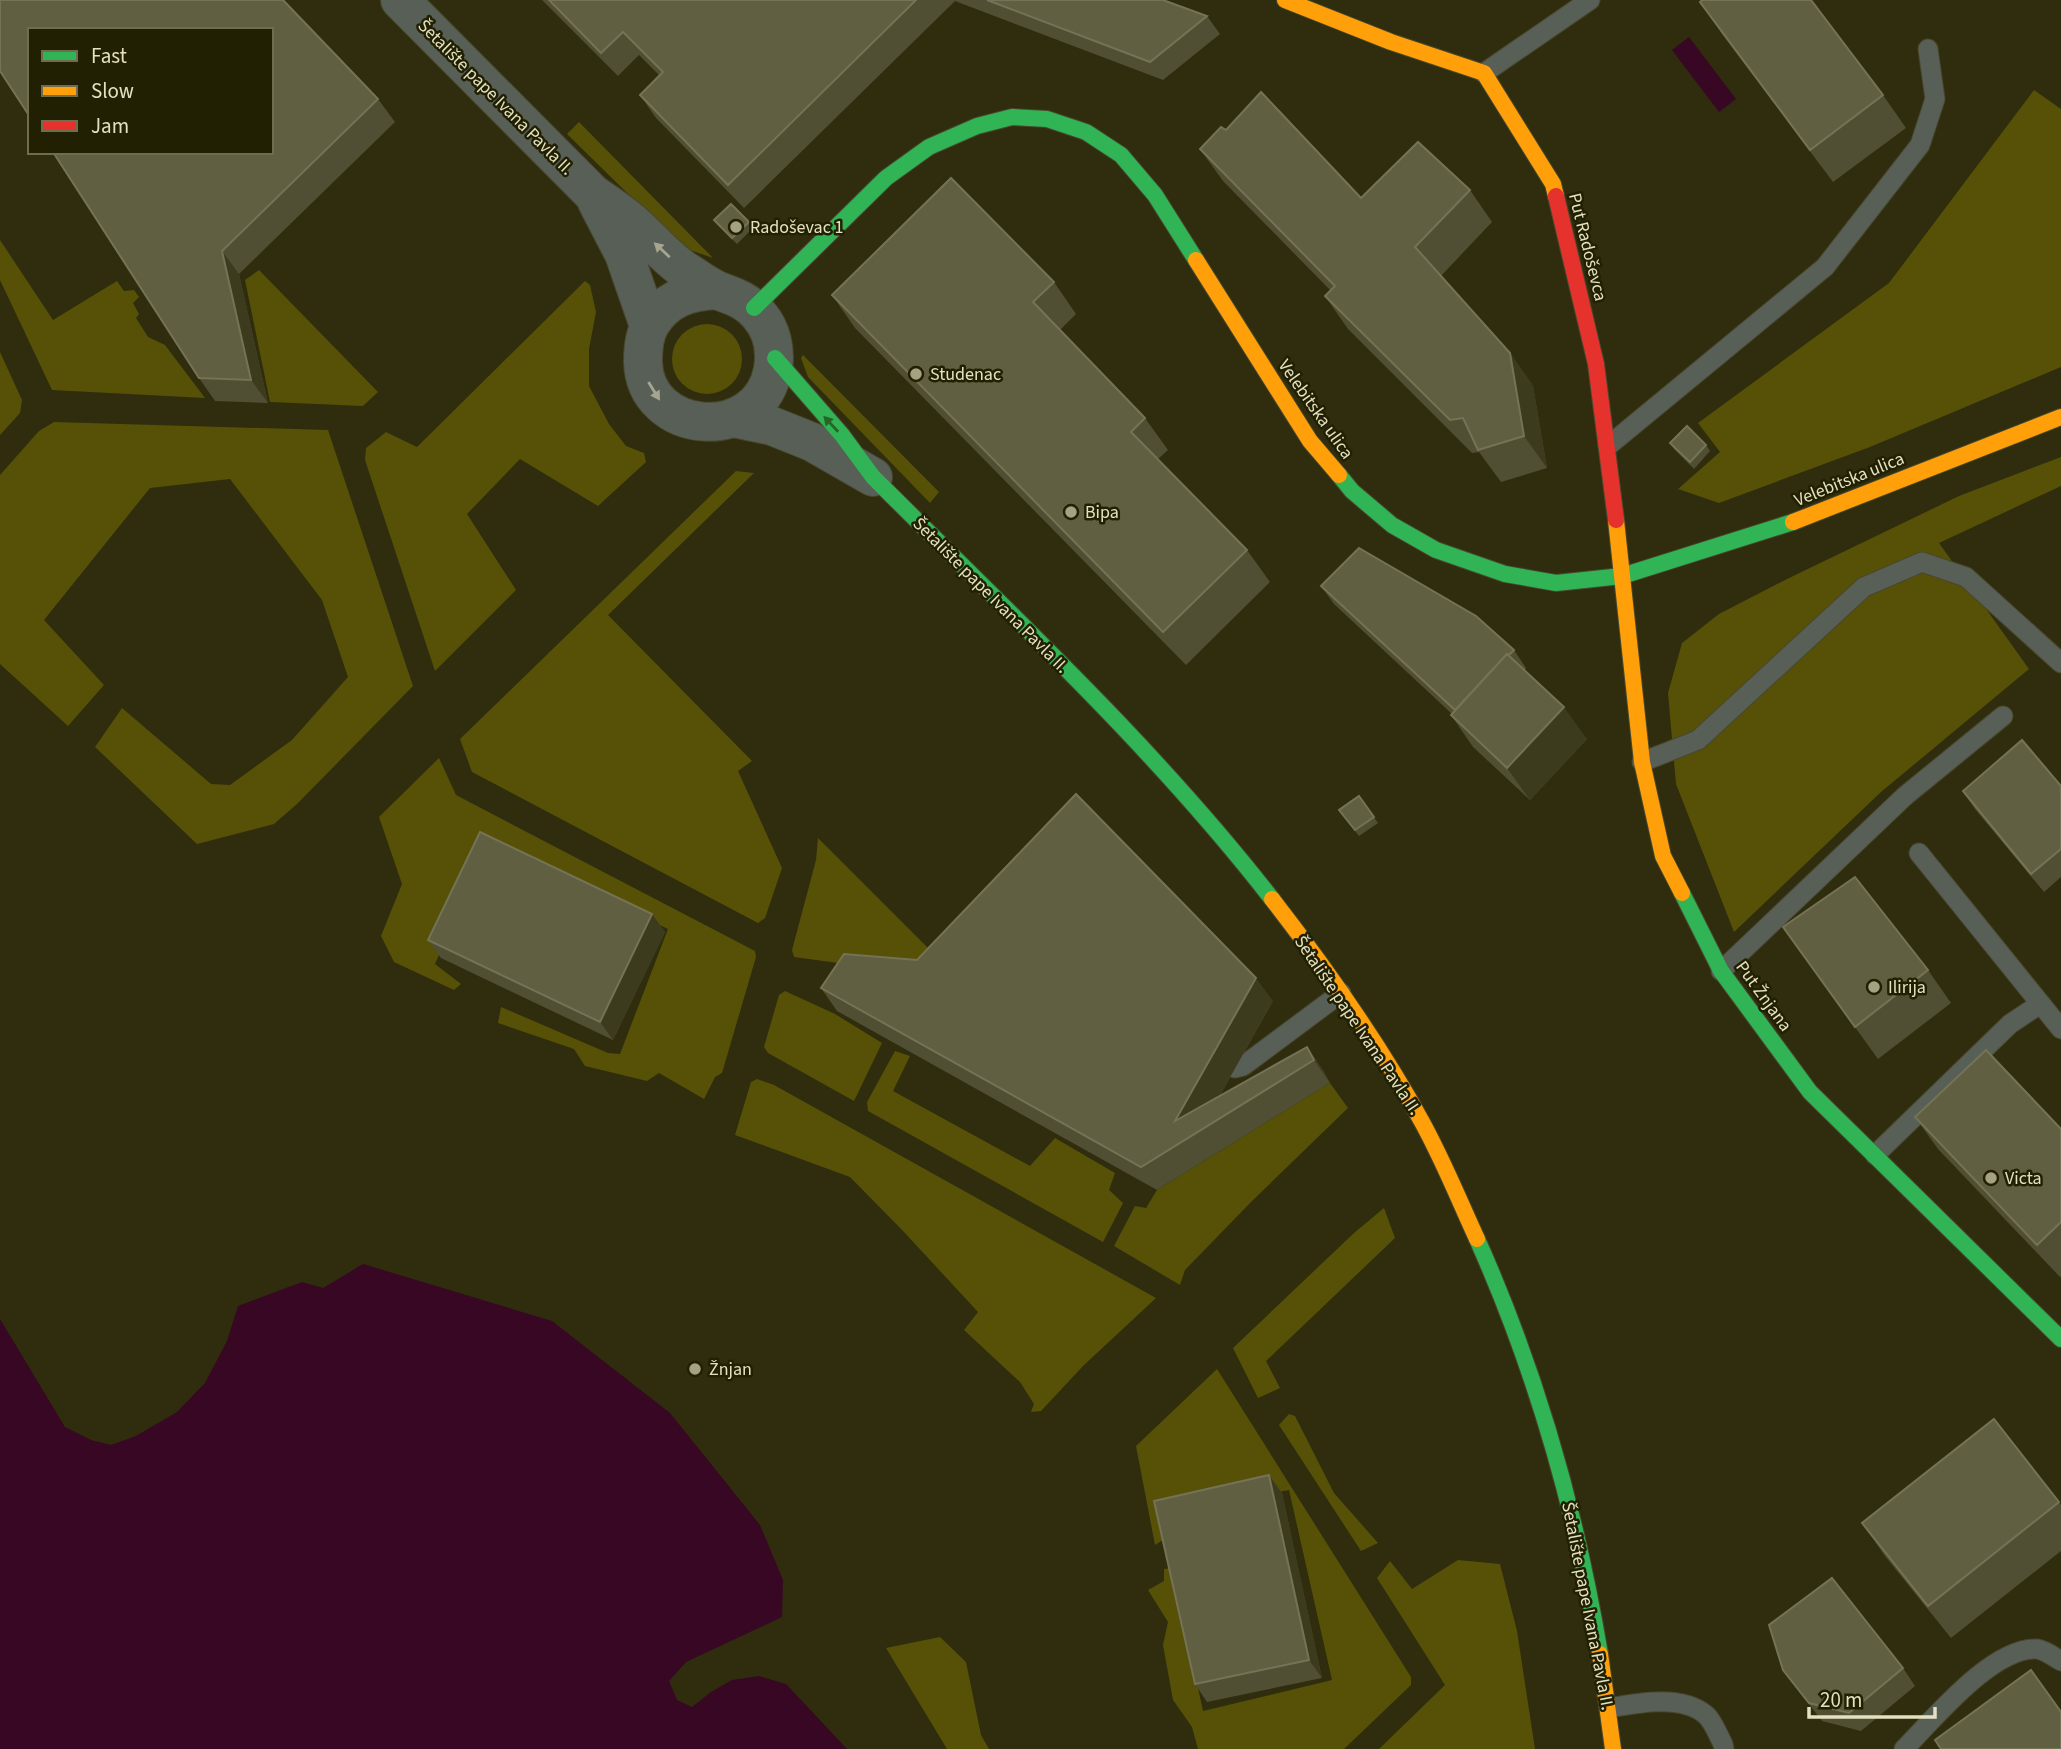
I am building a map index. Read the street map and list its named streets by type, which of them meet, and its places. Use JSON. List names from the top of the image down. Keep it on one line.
{"streets":{"street":["Šetalište pape Ivana Pavla II.","Put Radoševca","Velebitska ulica","Put Žnjana"]},"crossings":[["Šetalište pape Ivana Pavla II.","Velebitska ulica"],["Put Radoševca","Velebitska ulica"],["Put Radoševca","Put Žnjana"],["Velebitska ulica","Put Žnjana"]],"places":["Radoševac 1","Studenac","Bipa","Ilirija","Victa","Žnjan"],"legend":["Fast","Slow","Jam"],"scale_bar":"20 m"}
